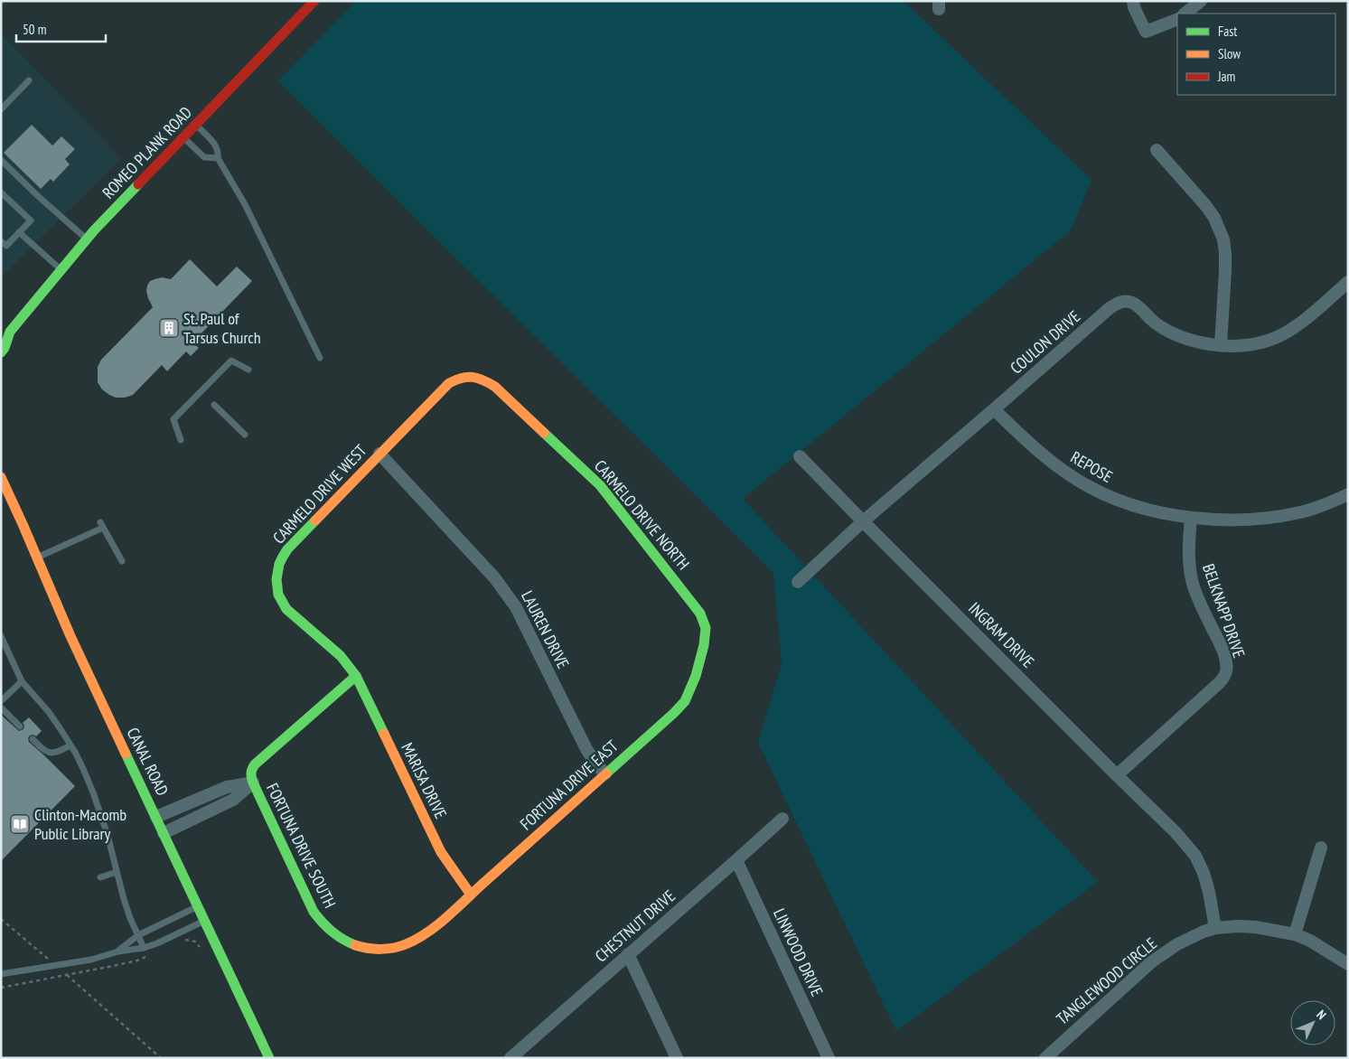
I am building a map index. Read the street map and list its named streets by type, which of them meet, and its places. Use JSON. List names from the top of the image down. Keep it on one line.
{"streets":{"street":["ROMEO PLANK ROAD","COULON DRIVE","REPOSE","CARMELO DRIVE WEST","CARMELO DRIVE NORTH","BELKNAPP DRIVE","LAUREN DRIVE","INGRAM DRIVE","CANAL ROAD","MARISA DRIVE","FORTUNA DRIVE EAST","FORTUNA DRIVE SOUTH","CHESTNUT DRIVE","LINWOOD DRIVE","TANGLEWOOD CIRCLE"]},"crossings":[["COULON DRIVE","REPOSE"],["COULON DRIVE","INGRAM DRIVE"],["REPOSE","BELKNAPP DRIVE"],["CARMELO DRIVE WEST","CARMELO DRIVE NORTH"],["CARMELO DRIVE WEST","LAUREN DRIVE"],["CARMELO DRIVE WEST","MARISA DRIVE"],["CARMELO DRIVE NORTH","FORTUNA DRIVE EAST"],["BELKNAPP DRIVE","INGRAM DRIVE"],["LAUREN DRIVE","FORTUNA DRIVE EAST"],["INGRAM DRIVE","TANGLEWOOD CIRCLE"],["MARISA DRIVE","FORTUNA DRIVE EAST"],["FORTUNA DRIVE EAST","FORTUNA DRIVE SOUTH"],["CHESTNUT DRIVE","LINWOOD DRIVE"]],"places":{"building":["St. Paul of Tarsus Church"],"library":["Clinton-Macomb Public Library"]},"legend":["Fast","Slow","Jam"],"scale_bar":"50 m","north":"top right"}
